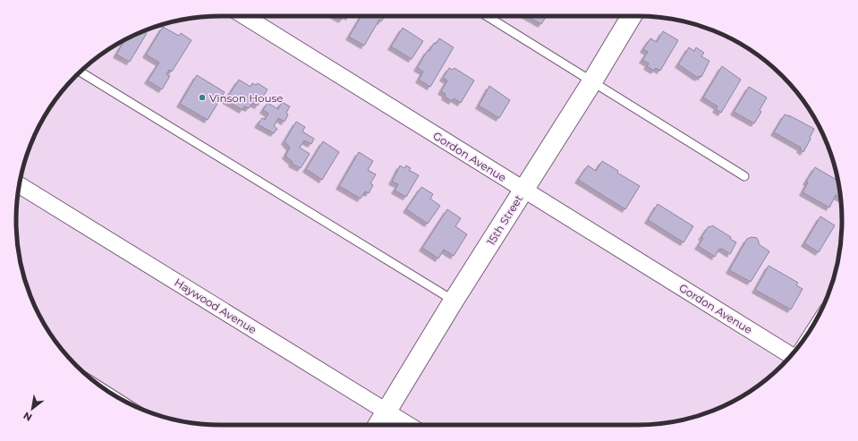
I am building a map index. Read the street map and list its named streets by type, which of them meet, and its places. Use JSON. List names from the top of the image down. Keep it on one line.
{"streets":{"main road":["15th Street"],"street":["Gordon Avenue","Haywood Avenue"]},"crossings":[["Gordon Avenue","15th Street"],["15th Street","Haywood Avenue"]],"places":["Vinson House"],"north":"bottom left"}
